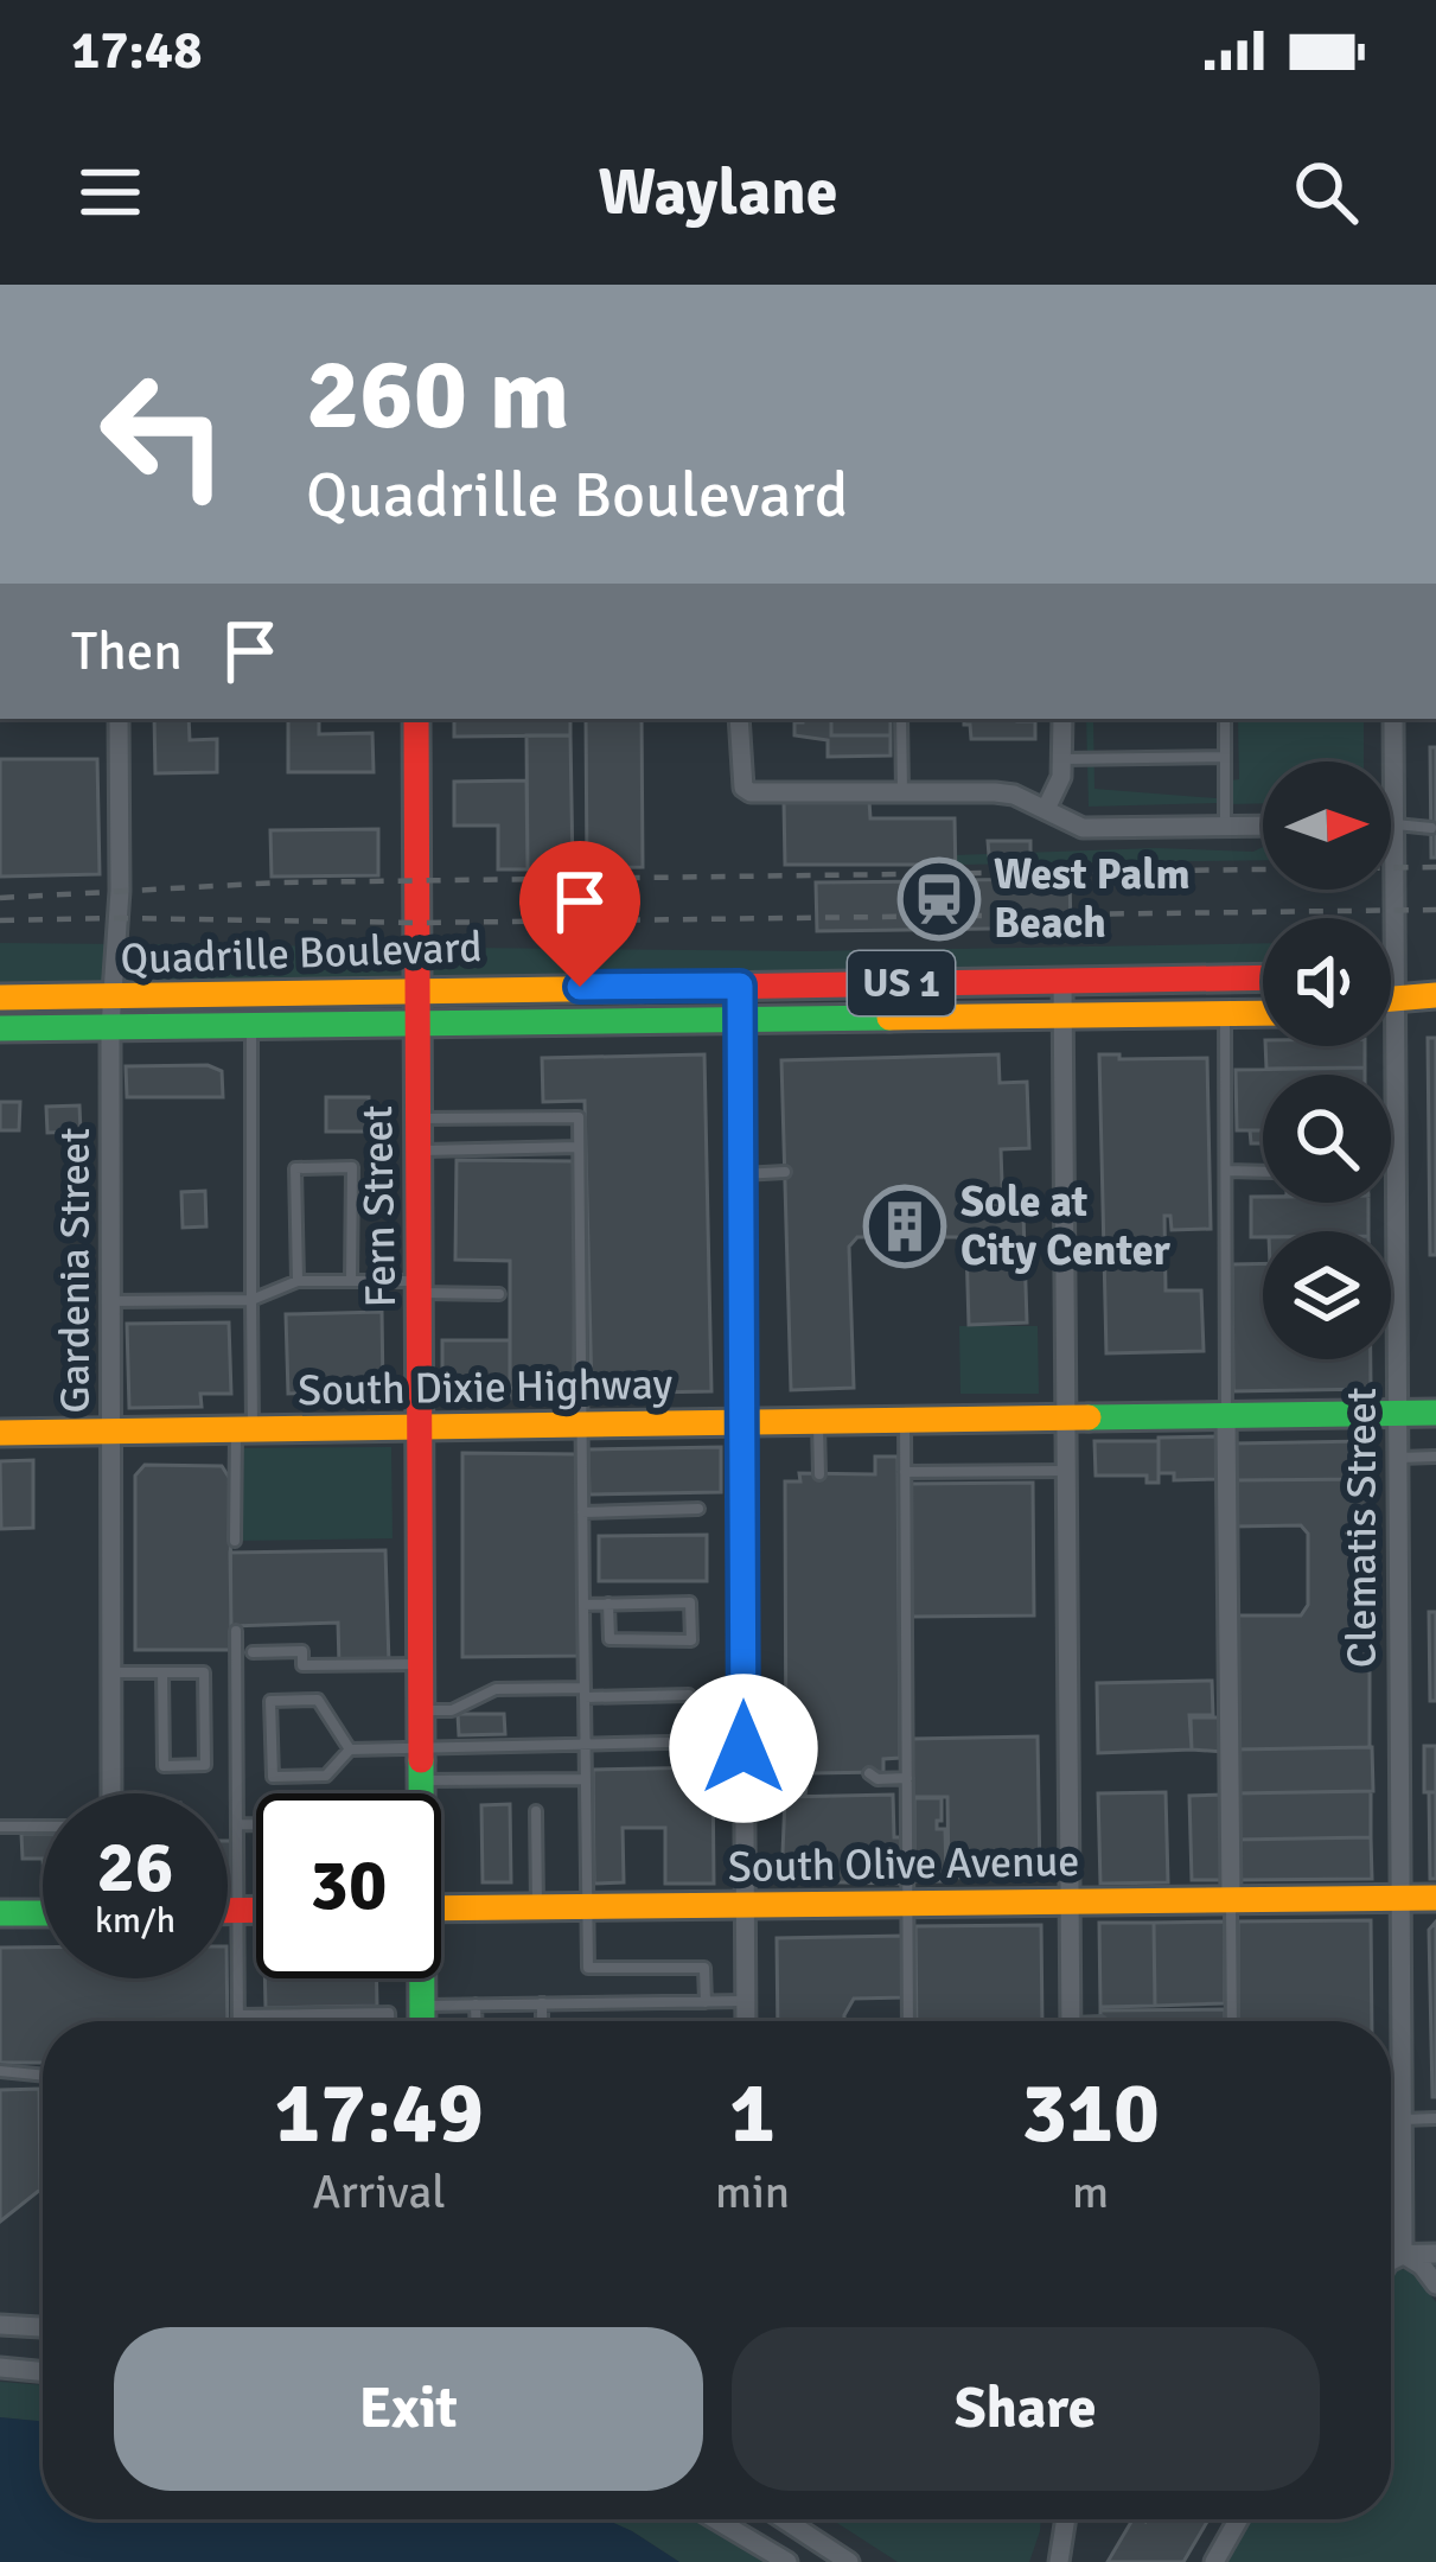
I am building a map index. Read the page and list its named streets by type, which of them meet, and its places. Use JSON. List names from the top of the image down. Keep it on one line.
{"streets":{"street":["Quadrille Boulevard","US 1","Fern Street","Gardenia Street","South Dixie Highway","Clematis Street","South Olive Avenue"]},"crossings":[["Quadrille Boulevard","Fern Street"],["Quadrille Boulevard","Gardenia Street"],["Fern Street","South Dixie Highway"],["Gardenia Street","South Dixie Highway"],["South Dixie Highway","Clematis Street"],["Clematis Street","South Olive Avenue"]],"places":{"station":["West Palm Beach"],"building":["Sole at City Center"]},"north":"right","page":{"status":"17:48","header":"Waylane","turn":["260 m","Quadrille Boulevard"],"then":"Then","speed":"26 km/h","limit":"30","eta":["17:49","Arrival","1","min","310","m"],"buttons":["Exit","Share"]}}
